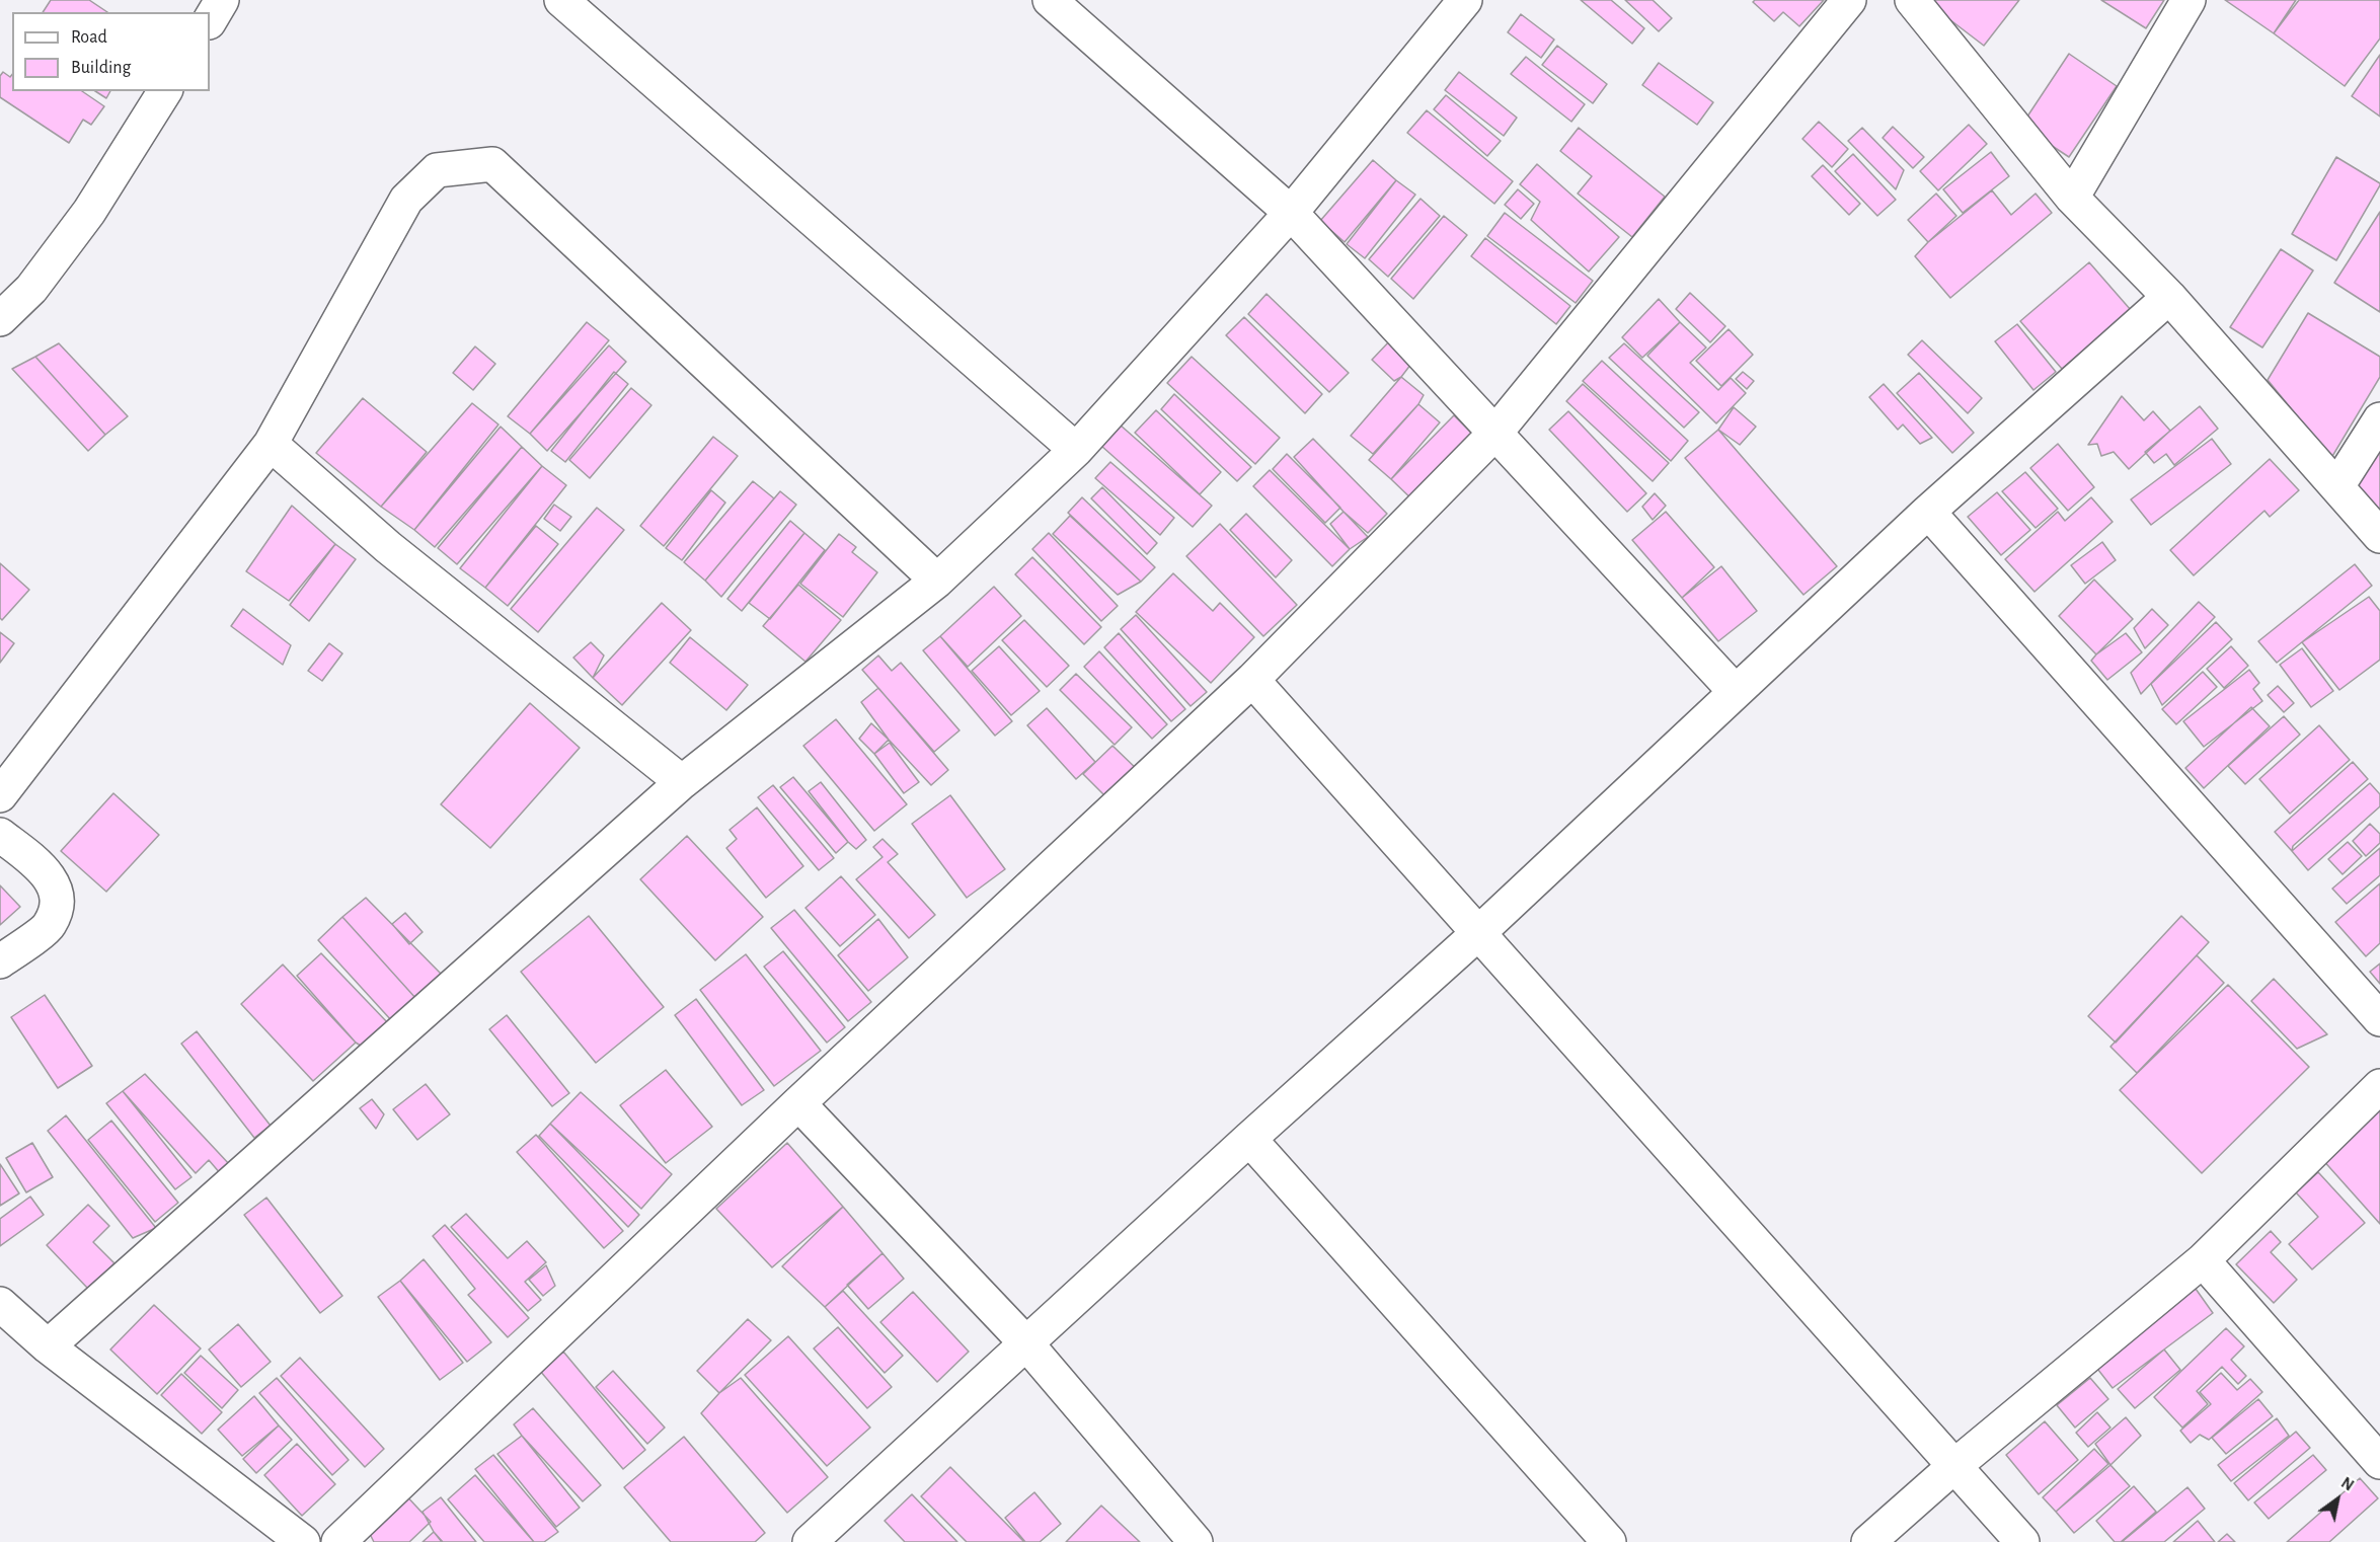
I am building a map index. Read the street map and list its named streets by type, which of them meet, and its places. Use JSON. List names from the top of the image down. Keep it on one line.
{"legend":["Road","Building"],"north":"top right"}
